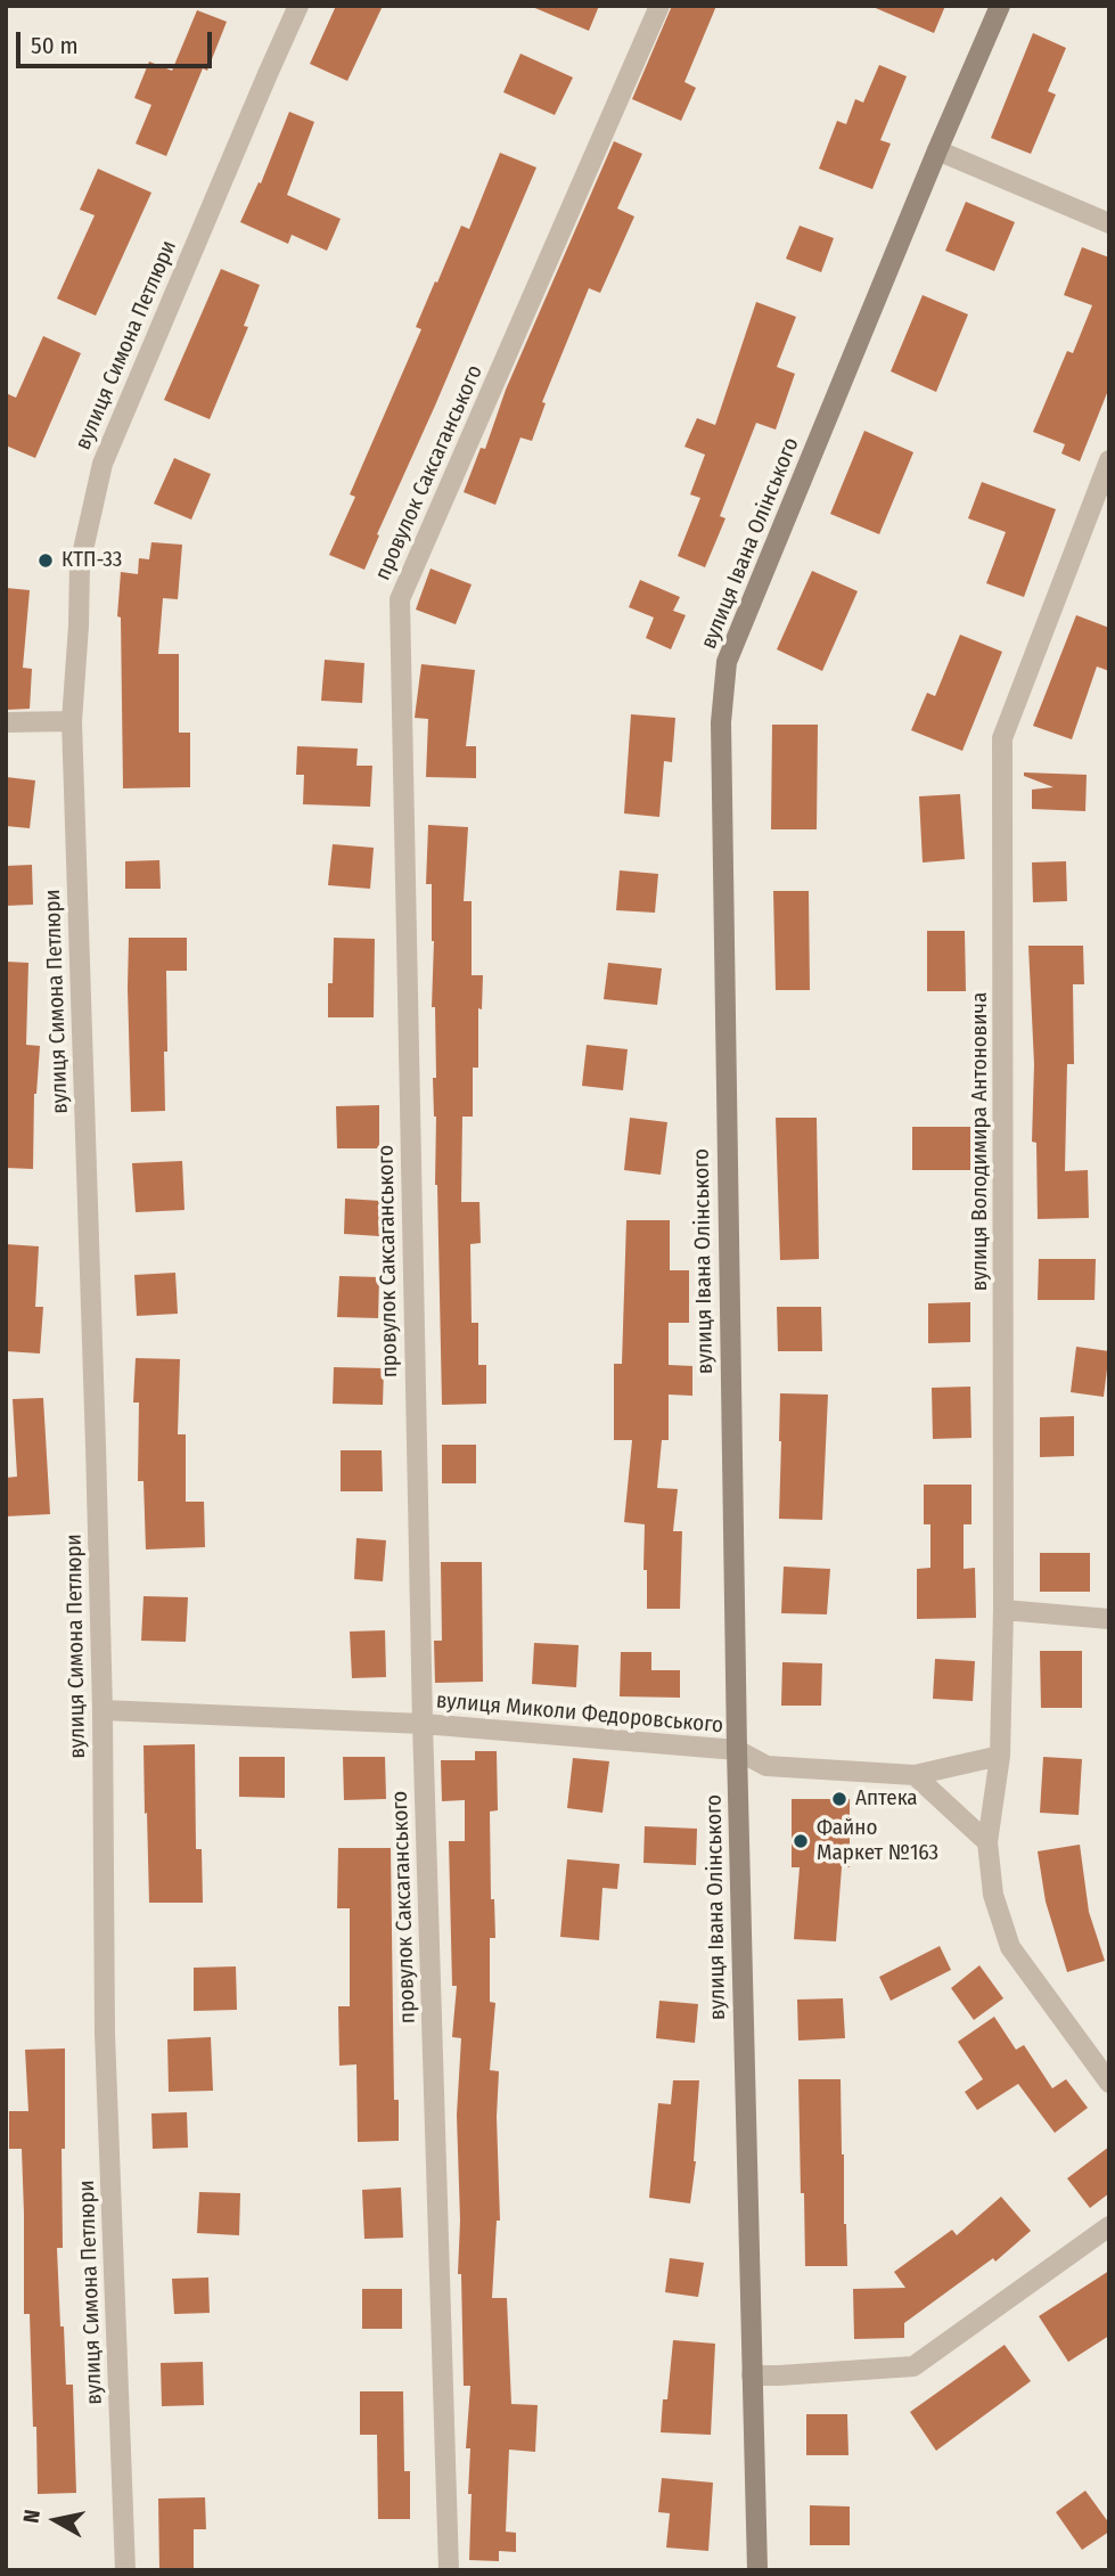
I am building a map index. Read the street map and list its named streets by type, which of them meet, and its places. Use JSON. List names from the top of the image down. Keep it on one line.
{"streets":{"street":["вулиця Симона Петлюри","провулок Саксаганського","вулиця Івана Олінського","вулиця Володимира Антоновича","вулиця Миколи Федоровського"]},"crossings":[["вулиця Симона Петлюри","вулиця Миколи Федоровського"],["провулок Саксаганського","вулиця Миколи Федоровського"],["вулиця Івана Олінського","вулиця Миколи Федоровського"],["вулиця Володимира Антоновича","вулиця Миколи Федоровського"]],"places":["КТП-33","Аптека","Файно Маркет №163"],"scale_bar":"50 m","north":"left"}
